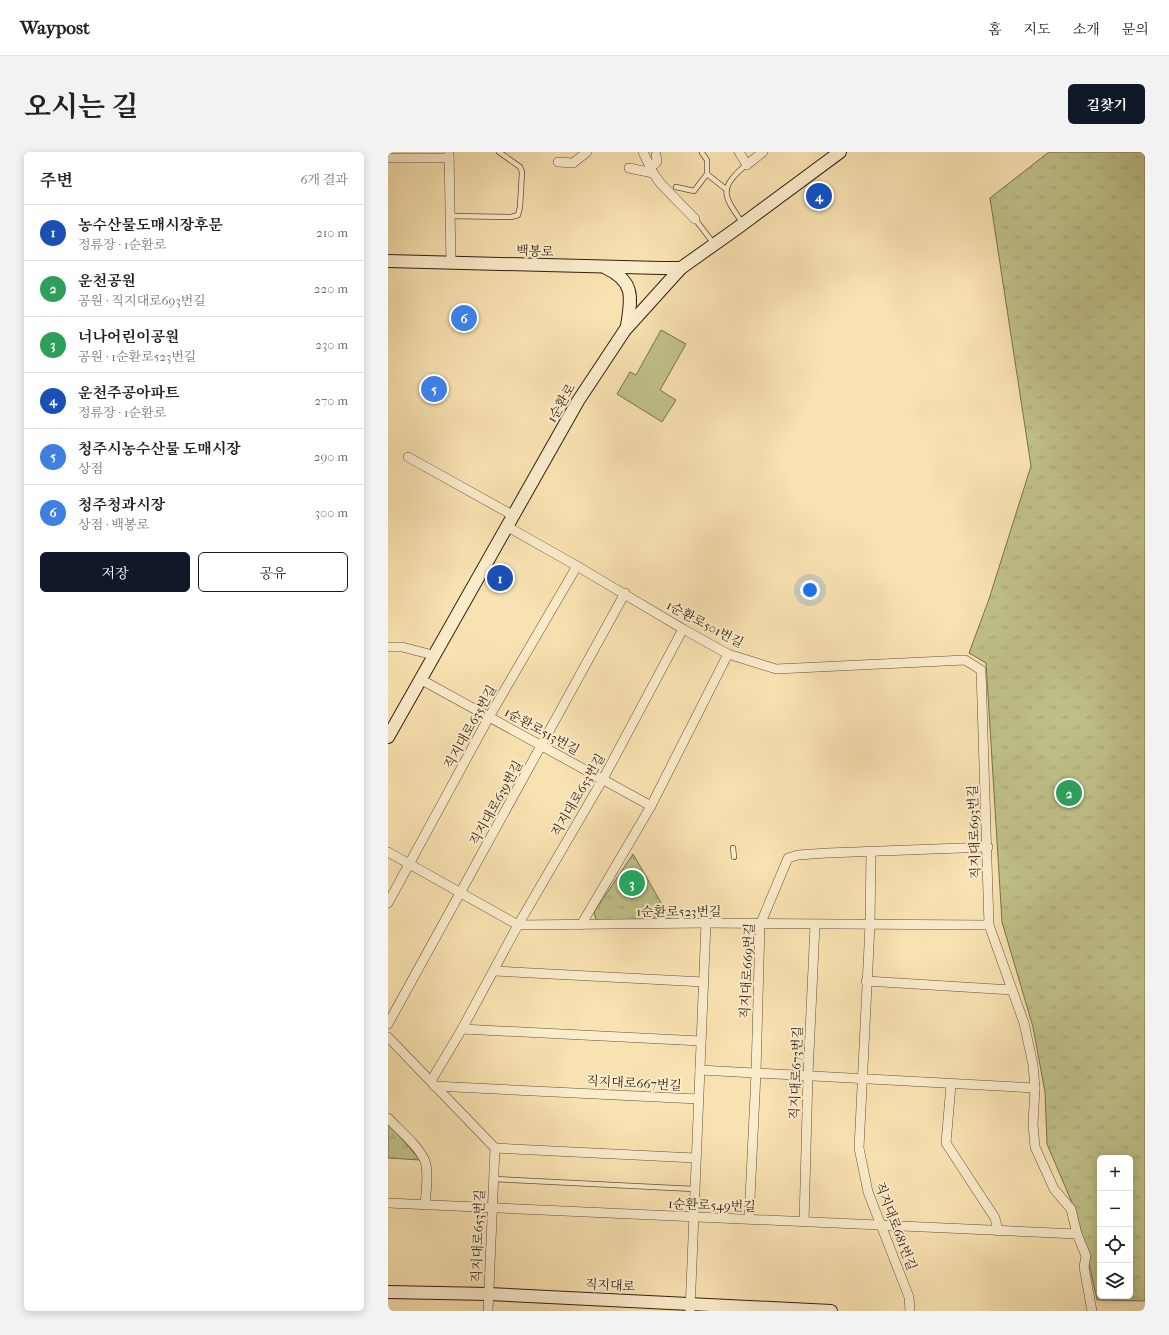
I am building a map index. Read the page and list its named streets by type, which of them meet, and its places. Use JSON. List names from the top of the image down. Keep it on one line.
{"streets":{"street":["백봉로","1순환로","1순환로501번길","직지대로635번길","1순환로513번길","직지대로653번길","직지대로639번길","직지대로693번길","1순환로523번길","직지대로669번길","직지대로673번길","직지대로667번길","1순환로549번길","직지대로681번길","직지대로"]},"crossings":[["백봉로","1순환로"],["1순환로","1순환로501번길"],["1순환로","1순환로513번길"],["1순환로501번길","직지대로635번길"],["1순환로501번길","직지대로653번길"],["1순환로501번길","직지대로639번길"],["1순환로501번길","직지대로693번길"],["직지대로635번길","1순환로513번길"],["직지대로635번길","1순환로523번길"],["1순환로513번길","직지대로653번길"],["1순환로513번길","직지대로639번길"],["직지대로653번길","1순환로523번길"],["직지대로653번길","직지대로667번길"],["직지대로653번길","1순환로549번길"],["직지대로653번길","직지대로"],["직지대로639번길","1순환로523번길"],["직지대로693번길","1순환로523번길"],["직지대로693번길","직지대로669번길"],["직지대로693번길","1순환로549번길"],["1순환로523번길","직지대로669번길"],["1순환로523번길","직지대로673번길"],["1순환로523번길","직지대로667번길"],["1순환로523번길","직지대로681번길"],["직지대로669번길","1순환로549번길"],["직지대로669번길","직지대로681번길"],["직지대로673번길","1순환로549번길"],["직지대로667번길","1순환로549번길"],["직지대로667번길","직지대로"],["1순환로549번길","직지대로681번길"]],"page":{"header":"Waypost","nav":["홈","지도","소개","문의"],"title":"오시는 길","buttons":["길찾기",["저장","공유"]],"heading":["주변","6개 결과"],"pins":["4","6","5","1","2","3"],"list":[{"mark":"1","name":"농수산물도매시장후문","note":"정류장 · 1순환로","value":"210 m"},{"mark":"2","name":"운천공원","note":"공원 · 직지대로693번길","value":"220 m"},{"mark":"3","name":"너나어린이공원","note":"공원 · 1순환로523번길","value":"230 m"},{"mark":"4","name":"운천주공아파트","note":"정류장 · 1순환로","value":"270 m"},{"mark":"5","name":"청주시농수산물 도매시장","note":"상점","value":"290 m"},{"mark":"6","name":"청주청과시장","note":"상점 · 백봉로","value":"300 m"}],"map_buttons":["+","−"]}}
